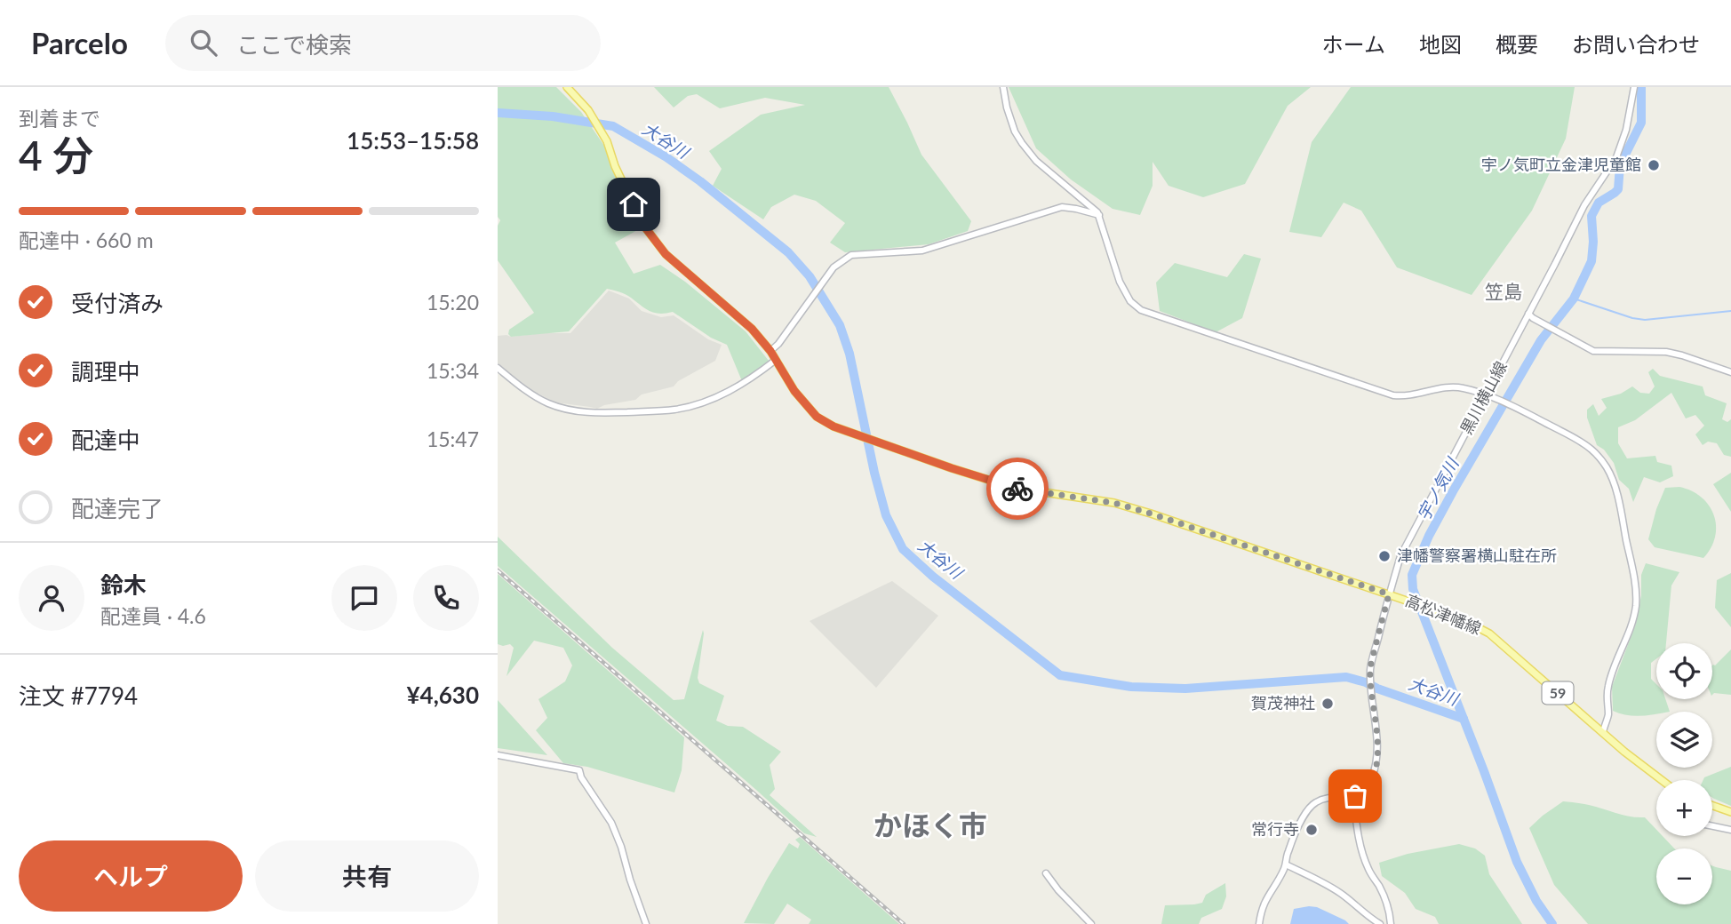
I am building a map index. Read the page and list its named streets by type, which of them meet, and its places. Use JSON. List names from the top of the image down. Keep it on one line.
{"streets":{"main road":["高松津幡線","59"],"street":["黒川横山線"]},"crossings":[["黒川横山線","高松津幡線"]],"districts":["笠島","かほく市"],"water":["大谷川","宇ノ気川"],"places":["宇ノ気町立金津児童館","津幡警察署横山駐在所","賀茂神社","常行寺"],"page":{"header":"Parcelo","search":"ここで検索","nav":["ホーム","地図","概要","お問い合わせ"],"heading":["4 分","到着まで","15:53–15:58"],"panel":["鈴木","配達員 · 4.6","注文 #7794","¥4,630"],"bar":"配達中 · 660 m","list":[["受付済み","15:20"],["調理中","15:34"],["配達中","15:47"],"配達完了"],"map_buttons":["+","−"],"buttons":["ヘルプ","共有"]}}
